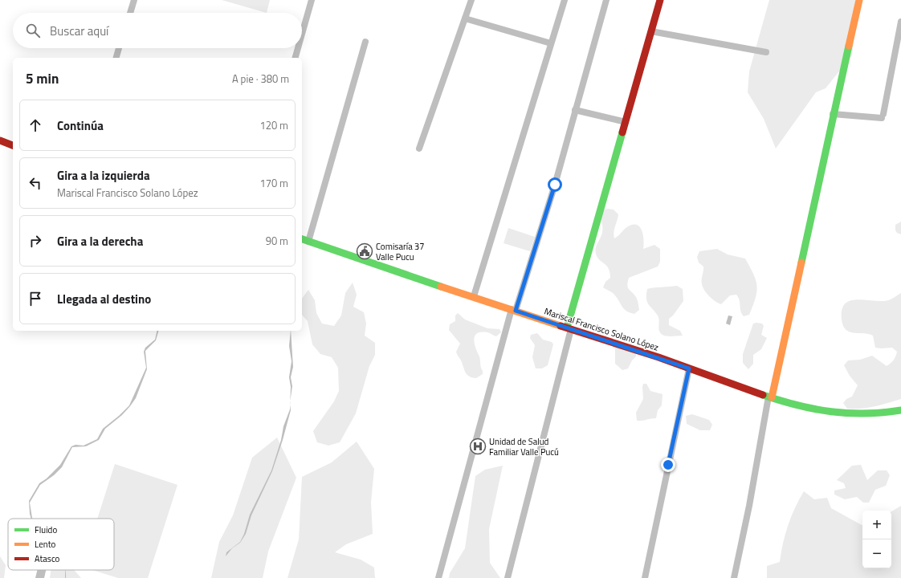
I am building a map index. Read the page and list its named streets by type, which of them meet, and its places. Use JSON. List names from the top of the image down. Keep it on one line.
{"streets":{"street":["Mariscal Francisco Solano López"]},"places":{"public building":["Comisaría 37 Valle Pucu"],"hospital":["Unidad de Salud Familiar Valle Pucú"]},"legend":["Fluido","Lento","Atasco"],"page":{"search":"Buscar aquí","heading":["5 min","A pie · 380 m"],"list":[["Continúa","120 m"],["Gira a la izquierda","Mariscal Francisco Solano López","170 m"],["Gira a la derecha","90 m"],"Llegada al destino"],"map_buttons":["+","−"]}}
